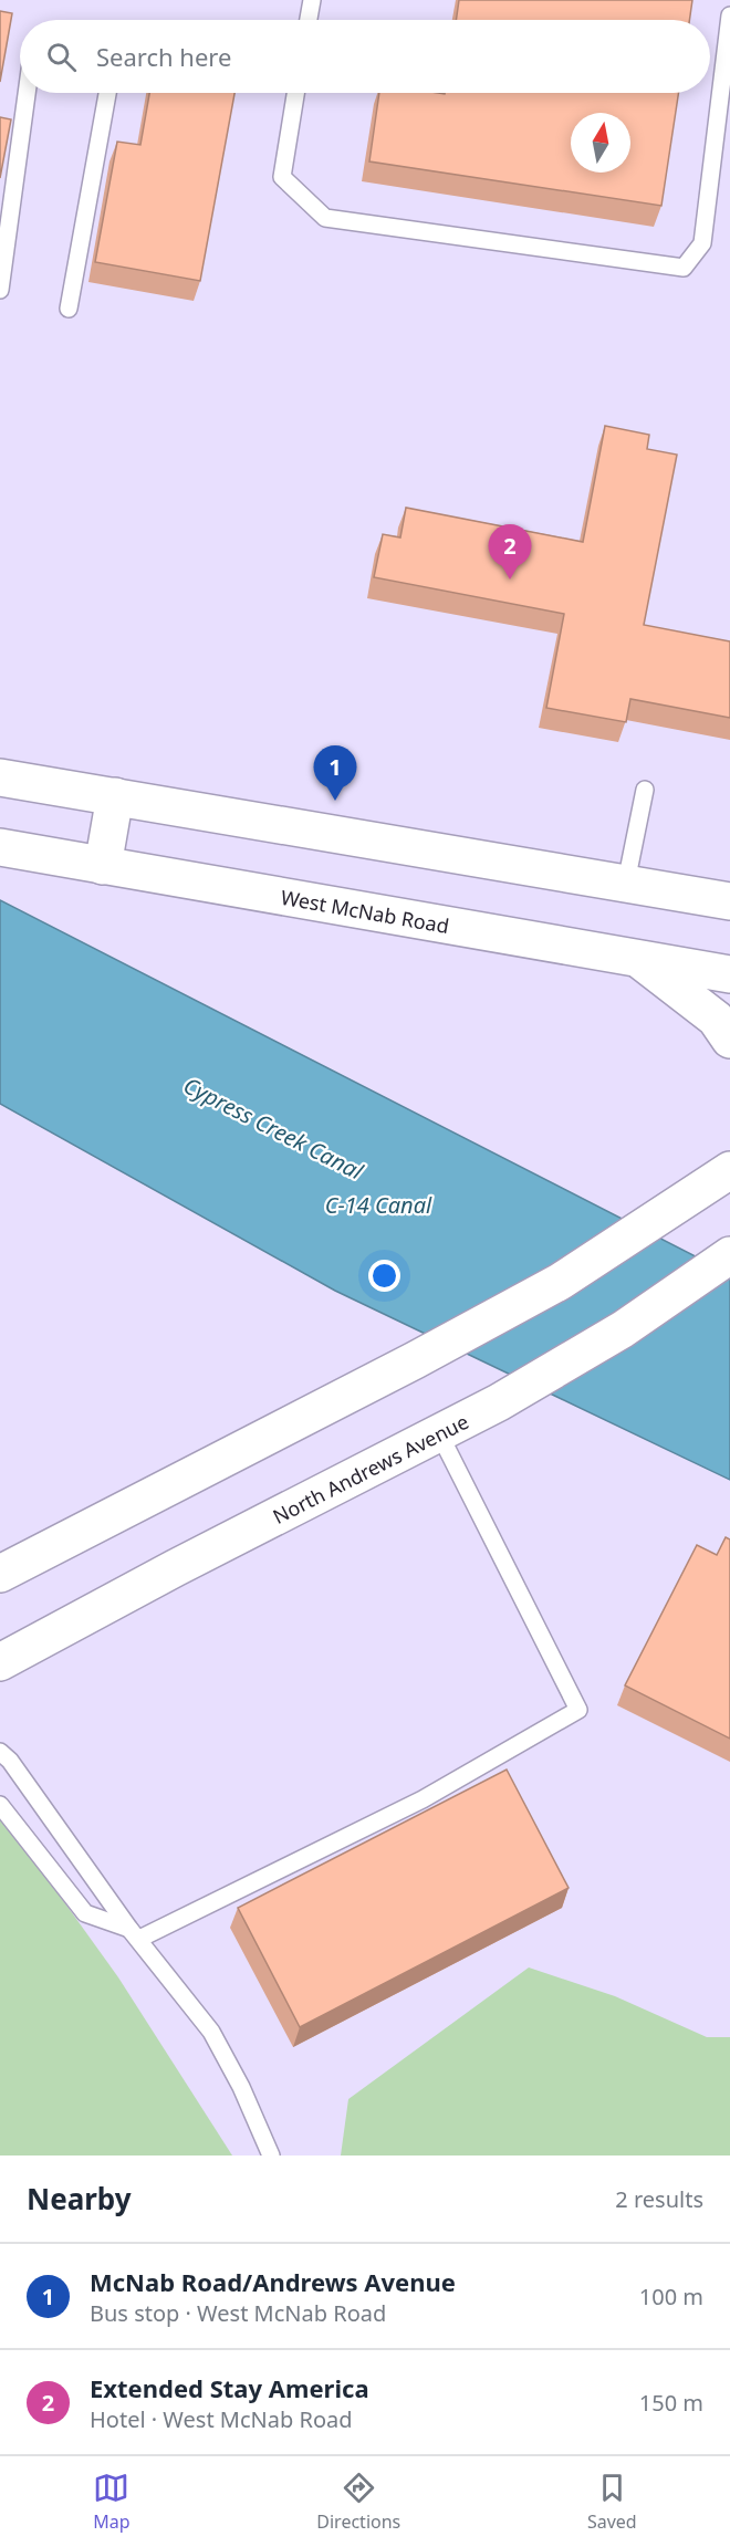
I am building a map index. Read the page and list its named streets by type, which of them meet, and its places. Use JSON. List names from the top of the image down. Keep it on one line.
{"streets":{"main road":["West McNab Road","North Andrews Avenue"]},"water":["Cypress Creek Canal","C-14 Canal"],"north":"top","page":{"search":"Search here","pins":["2","1"],"heading":["Nearby","2 results"],"list":[{"mark":"1","name":"McNab Road/Andrews Avenue","note":"Bus stop · West McNab Road","value":"100 m"},{"mark":"2","name":"Extended Stay America","note":"Hotel · West McNab Road","value":"150 m"}],"nav":["Map","Directions","Saved"]}}
